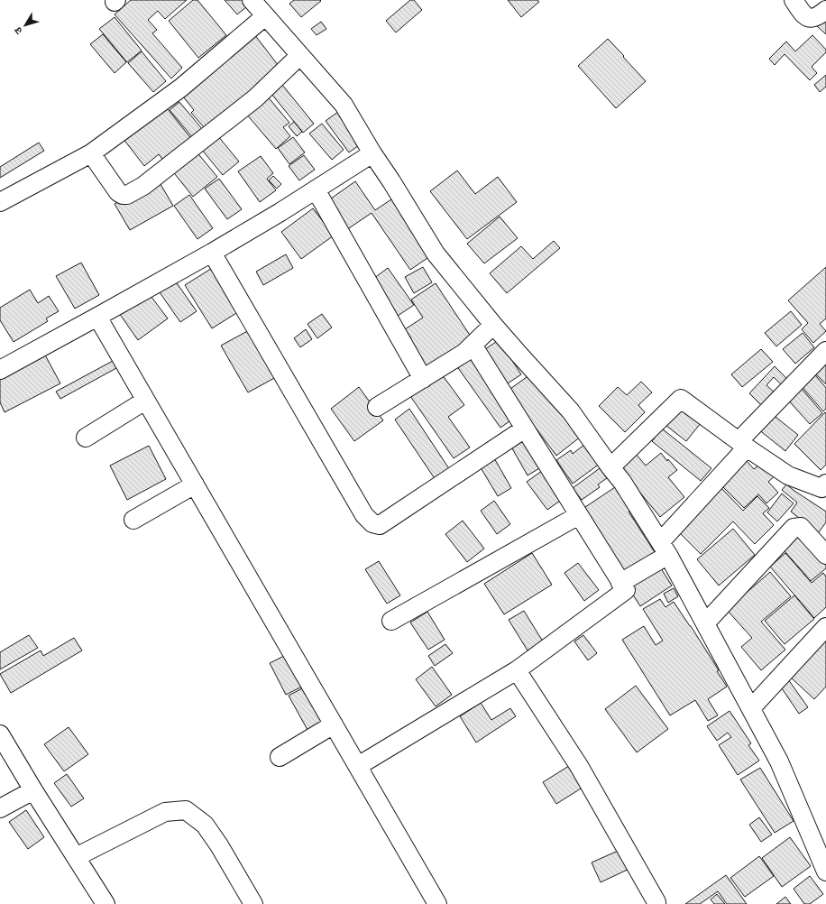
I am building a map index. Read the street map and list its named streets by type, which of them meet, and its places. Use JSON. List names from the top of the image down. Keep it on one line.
{"north":"bottom left"}
